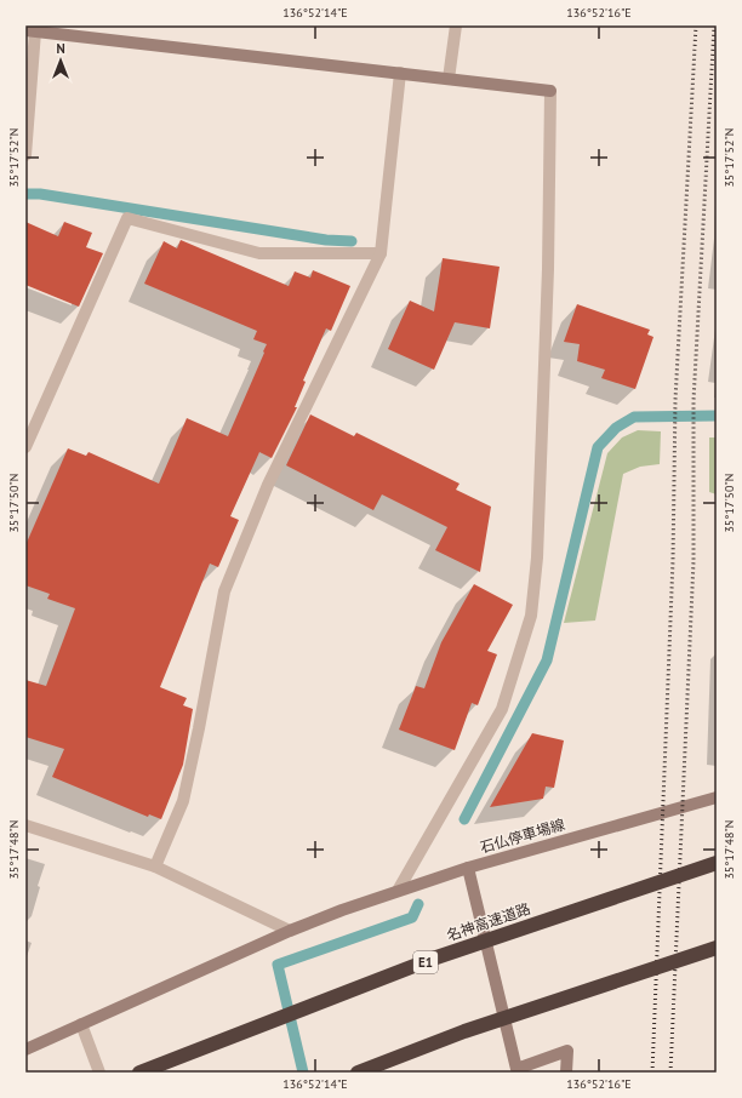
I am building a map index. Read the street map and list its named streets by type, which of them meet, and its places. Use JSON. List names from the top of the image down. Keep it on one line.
{"streets":{"highway":["名神高速道路","E1"],"street":["石仏停車場線"]},"north":"top","coordinates":["136°52'14\"E","136°52'16\"E","35°17'52\"N","35°17'50\"N","35°17'48\"N"]}
